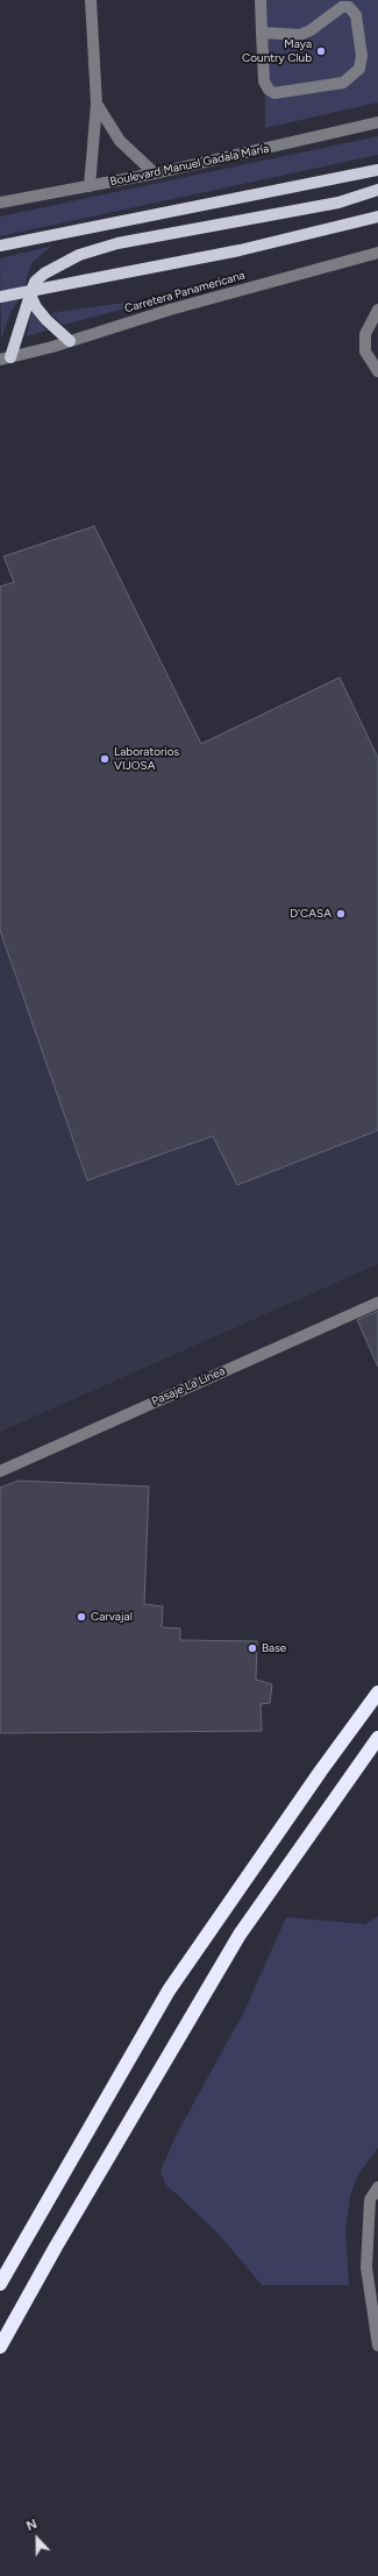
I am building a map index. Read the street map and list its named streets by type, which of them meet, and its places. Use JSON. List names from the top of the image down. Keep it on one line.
{"streets":{"street":["Boulevard Manuel Gadala María","Carretera Panamericana","Pasaje La Línea"]},"places":["Maya Country Club","Laboratorios VIJOSA","D'CASA","Carvajal","Base"],"north":"top"}
